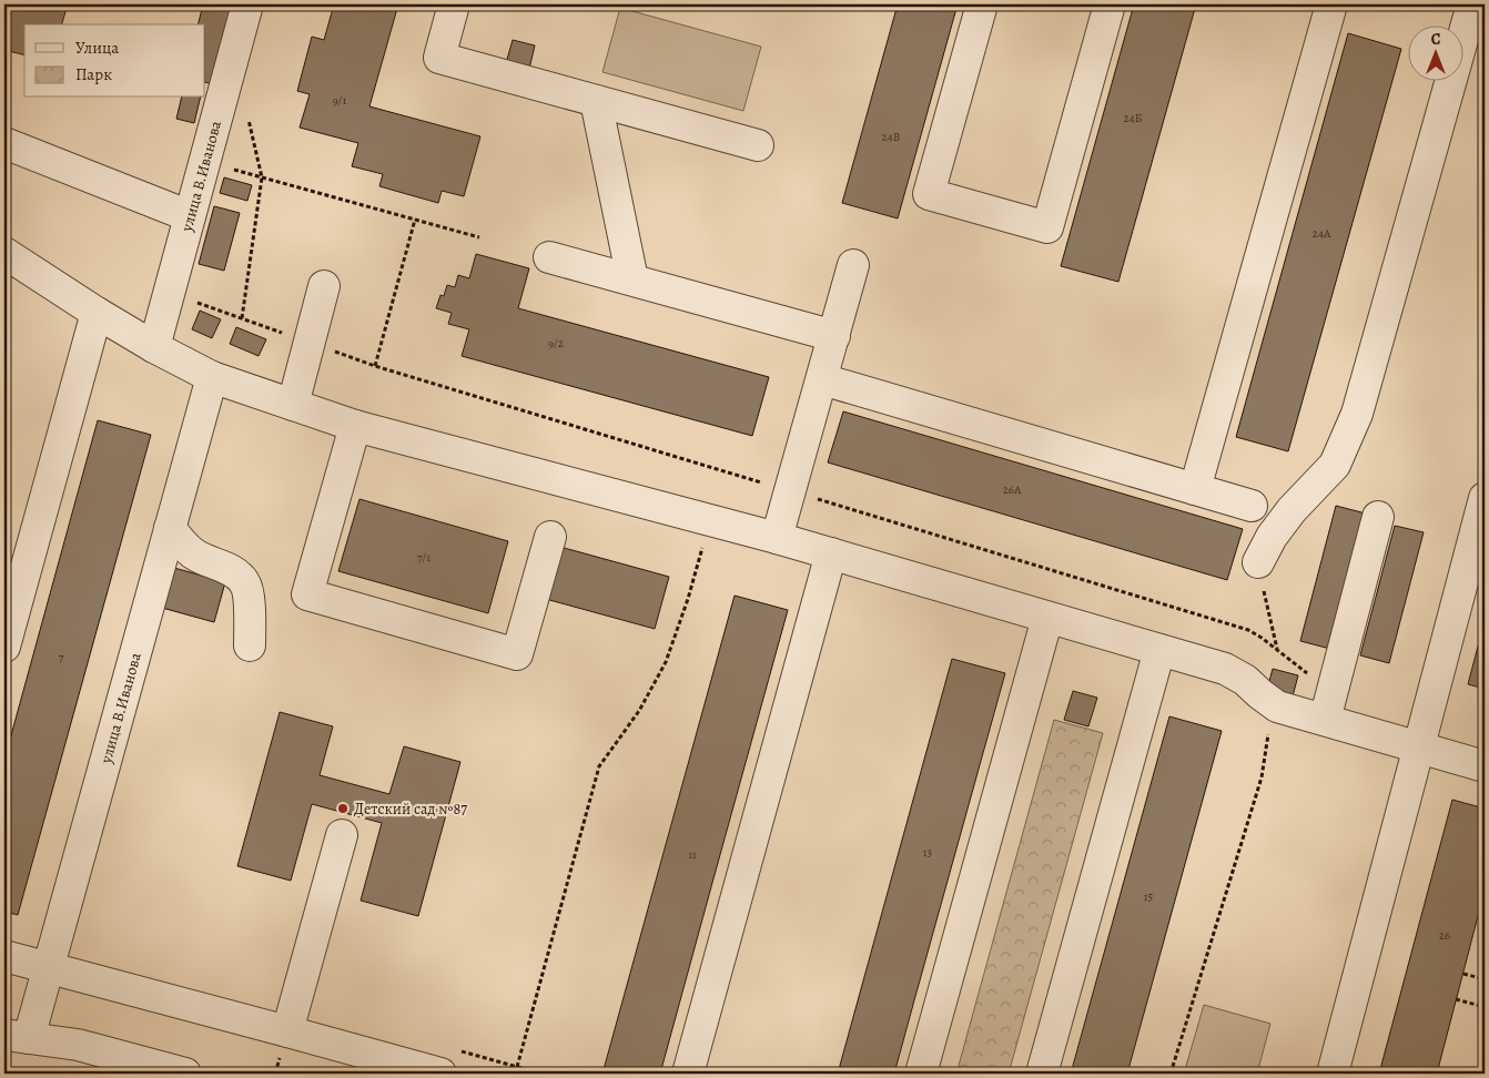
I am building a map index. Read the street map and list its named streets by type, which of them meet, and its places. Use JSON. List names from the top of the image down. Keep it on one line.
{"streets":{"street":["улица В.Иванова"]},"places":["Детский сад №87"],"house_numbers":["9/1","24Б","24В","24А","9/2","26А","7/1","7","13","11","15","26"],"legend":["Улица","Парк"],"north":"top"}
